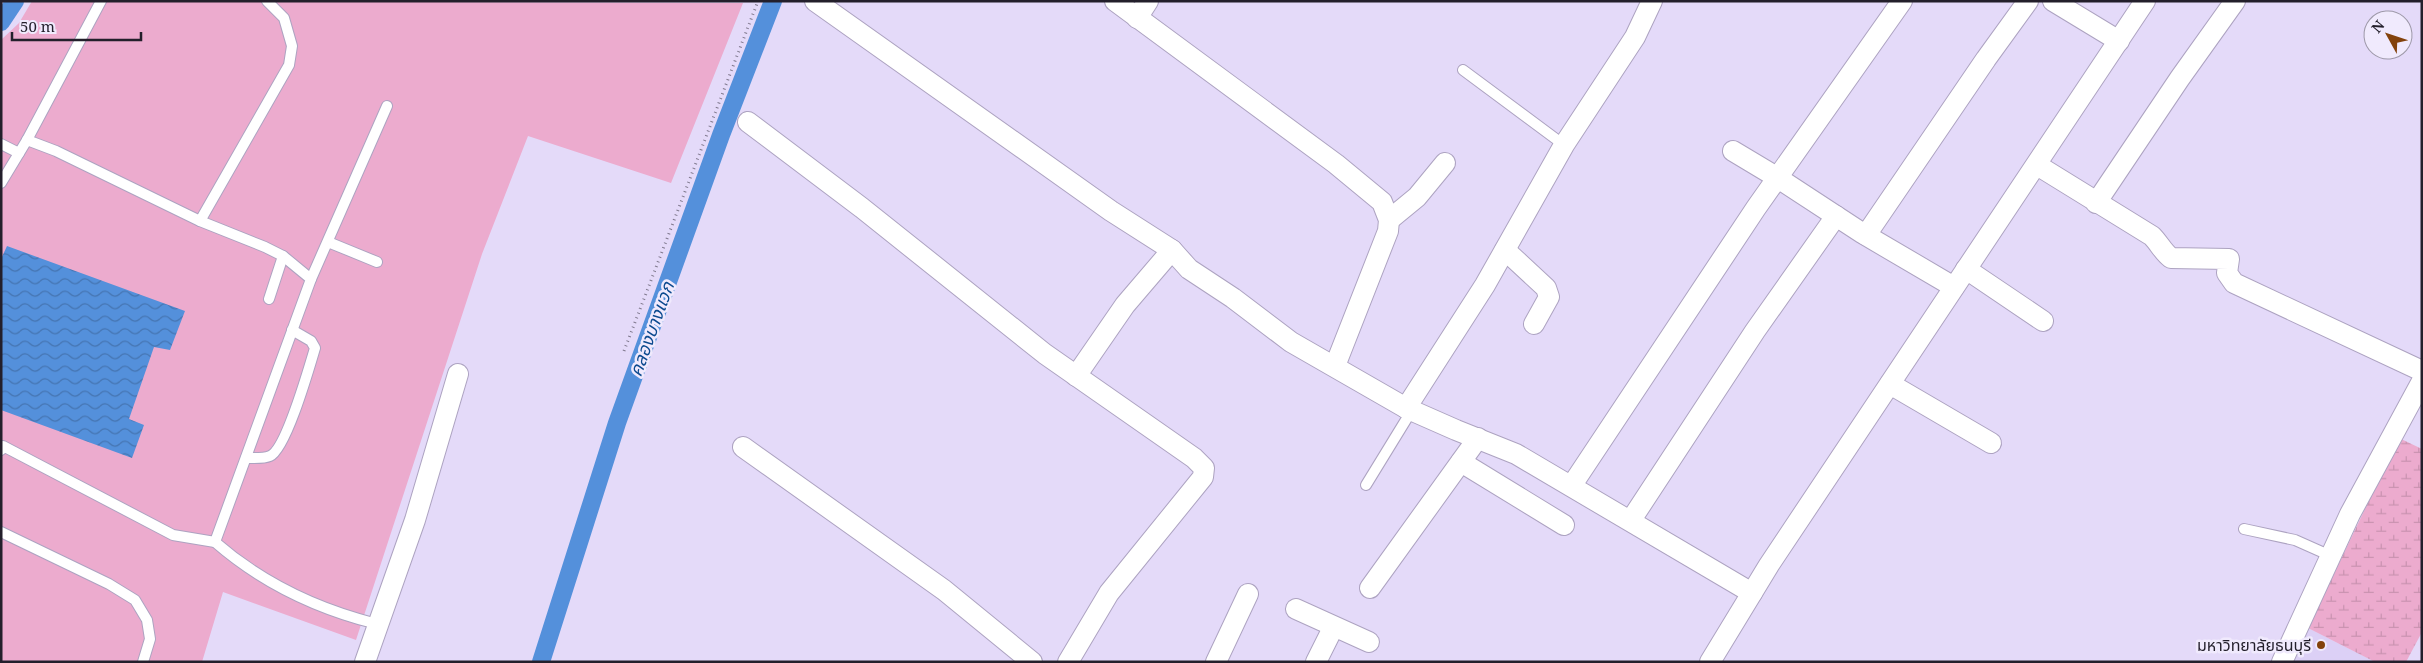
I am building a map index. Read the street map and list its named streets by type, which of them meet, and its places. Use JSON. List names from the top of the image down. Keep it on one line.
{"water":["คลองบางแวก"],"places":["มหาวิทยาลัยธนบุรี"],"scale_bar":"50 m","north":"top left"}
